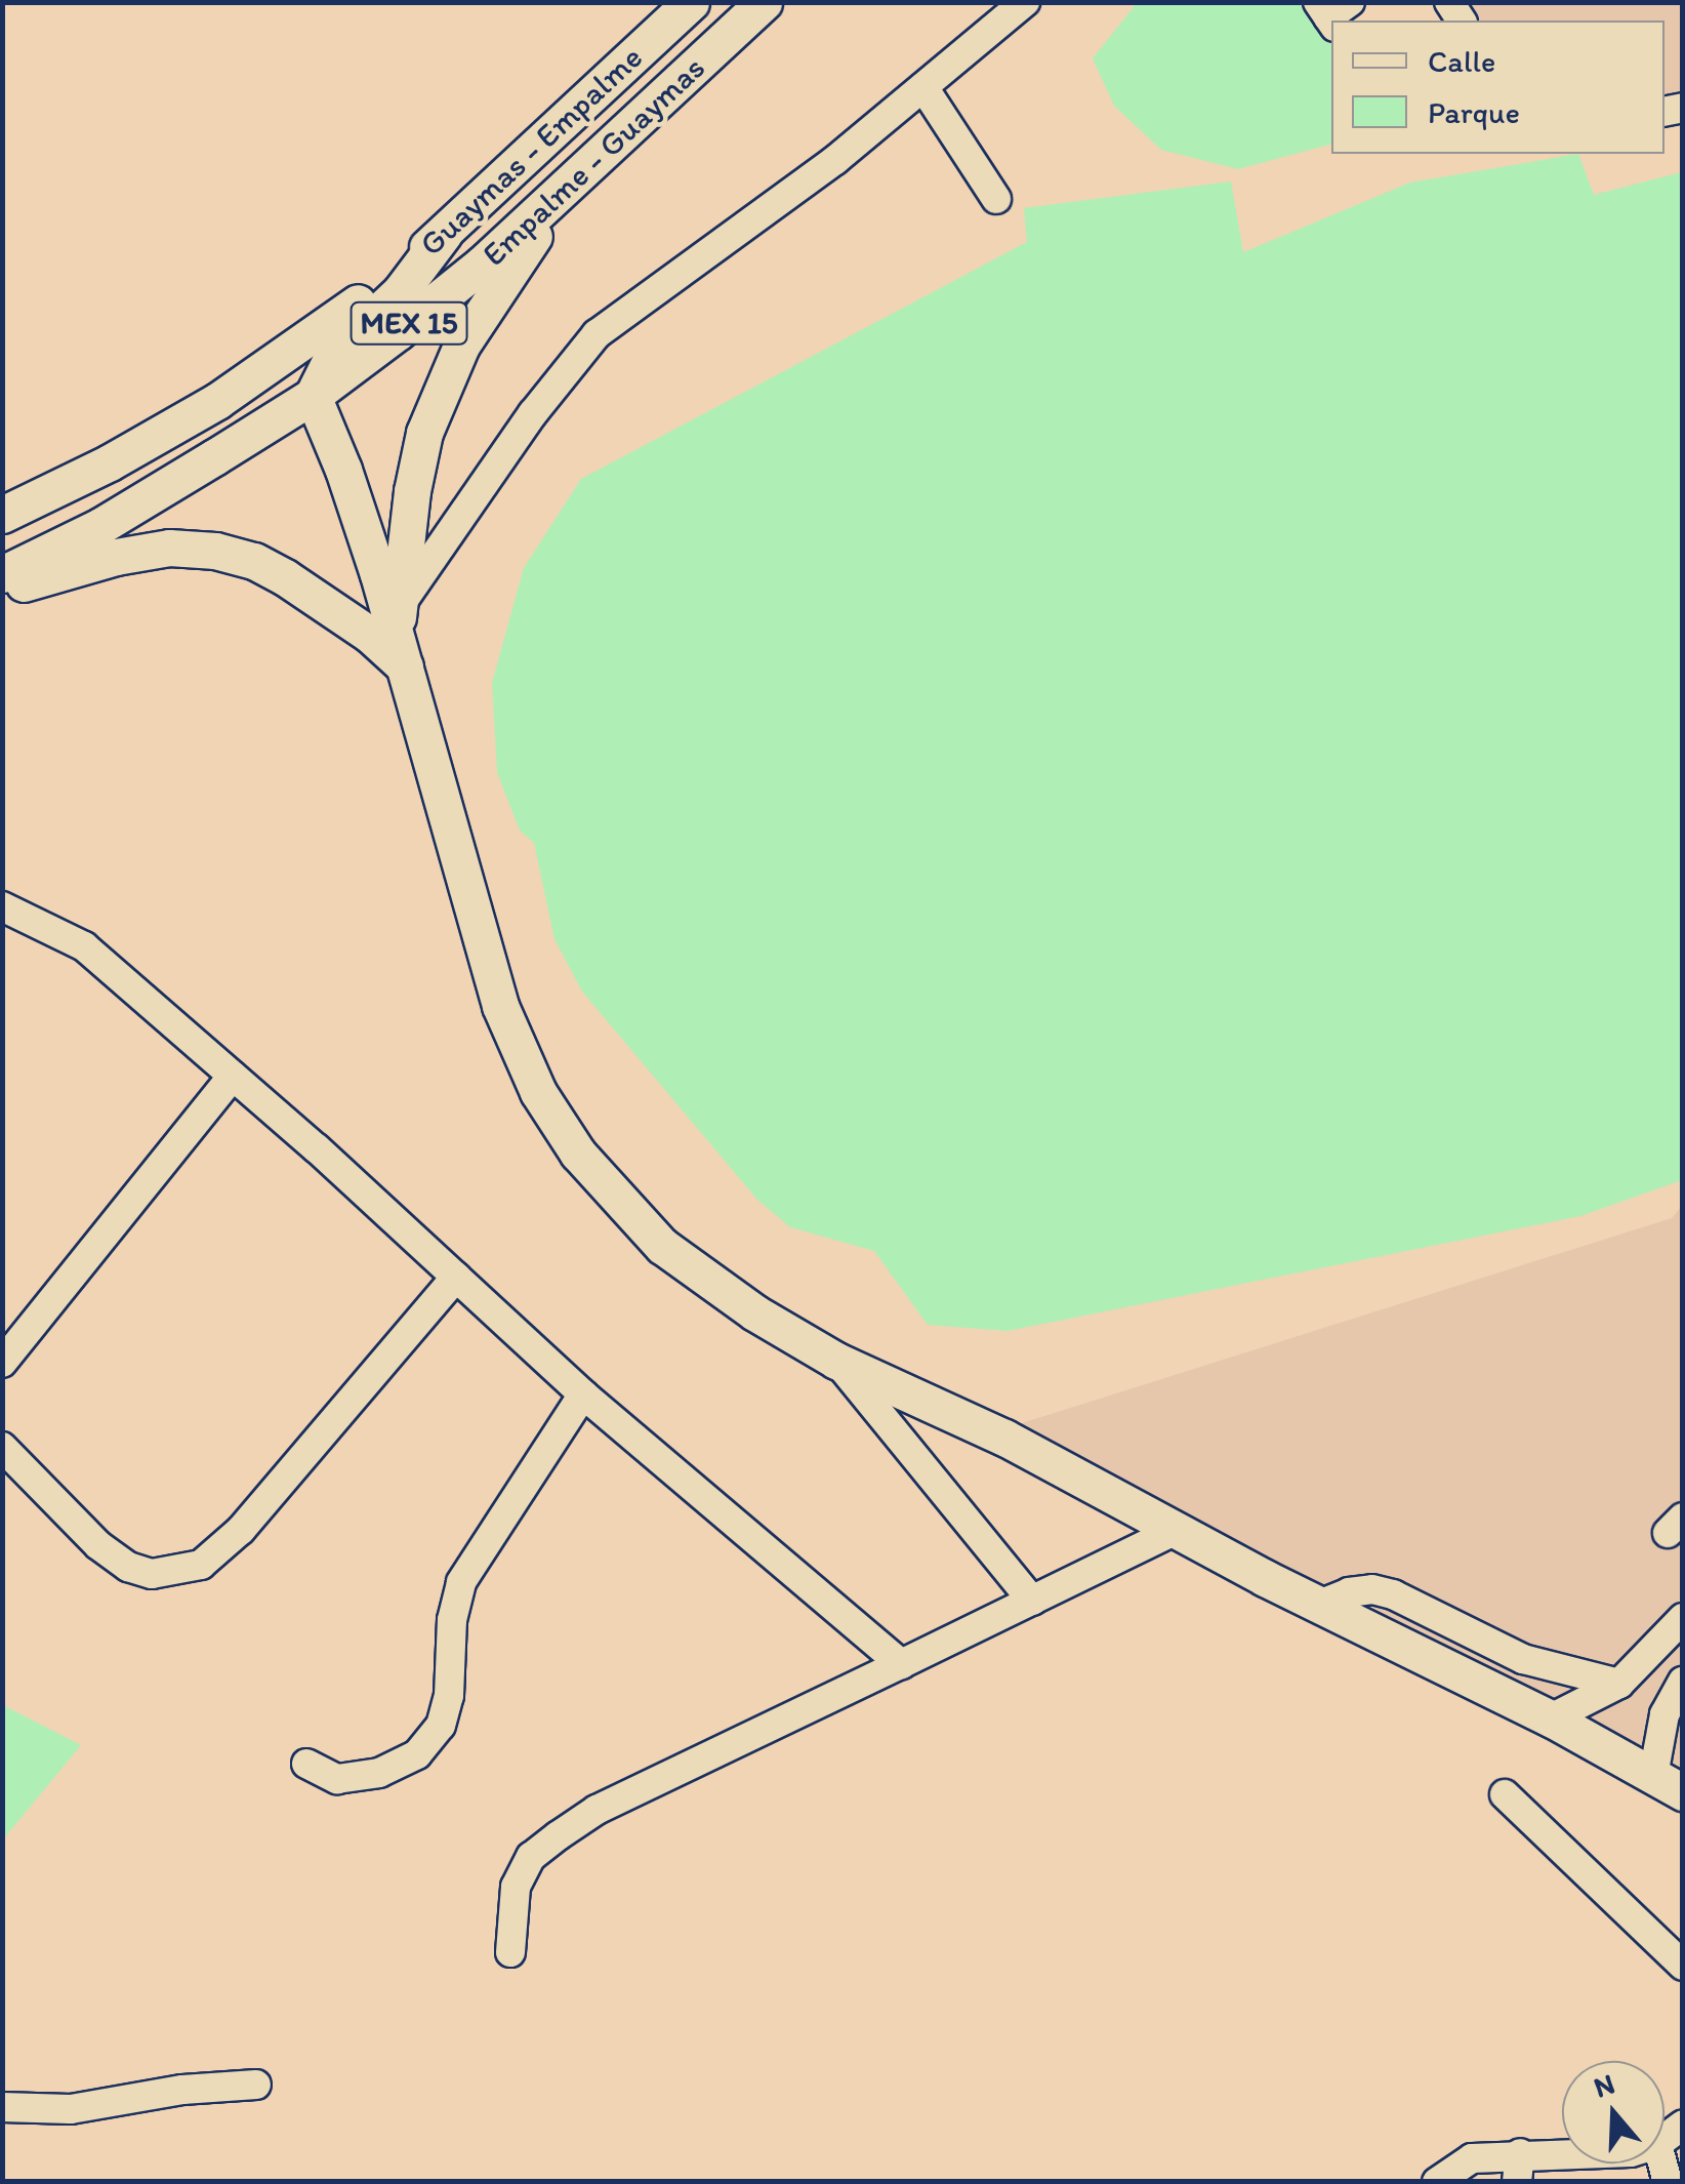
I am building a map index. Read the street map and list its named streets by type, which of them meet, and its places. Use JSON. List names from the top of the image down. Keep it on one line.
{"streets":{"main road":["Guaymas - Empalme","Empalme - Guaymas","MEX 15"]},"crossings":[["Guaymas - Empalme","MEX 15"]],"legend":["Calle","Parque"],"north":"top"}
